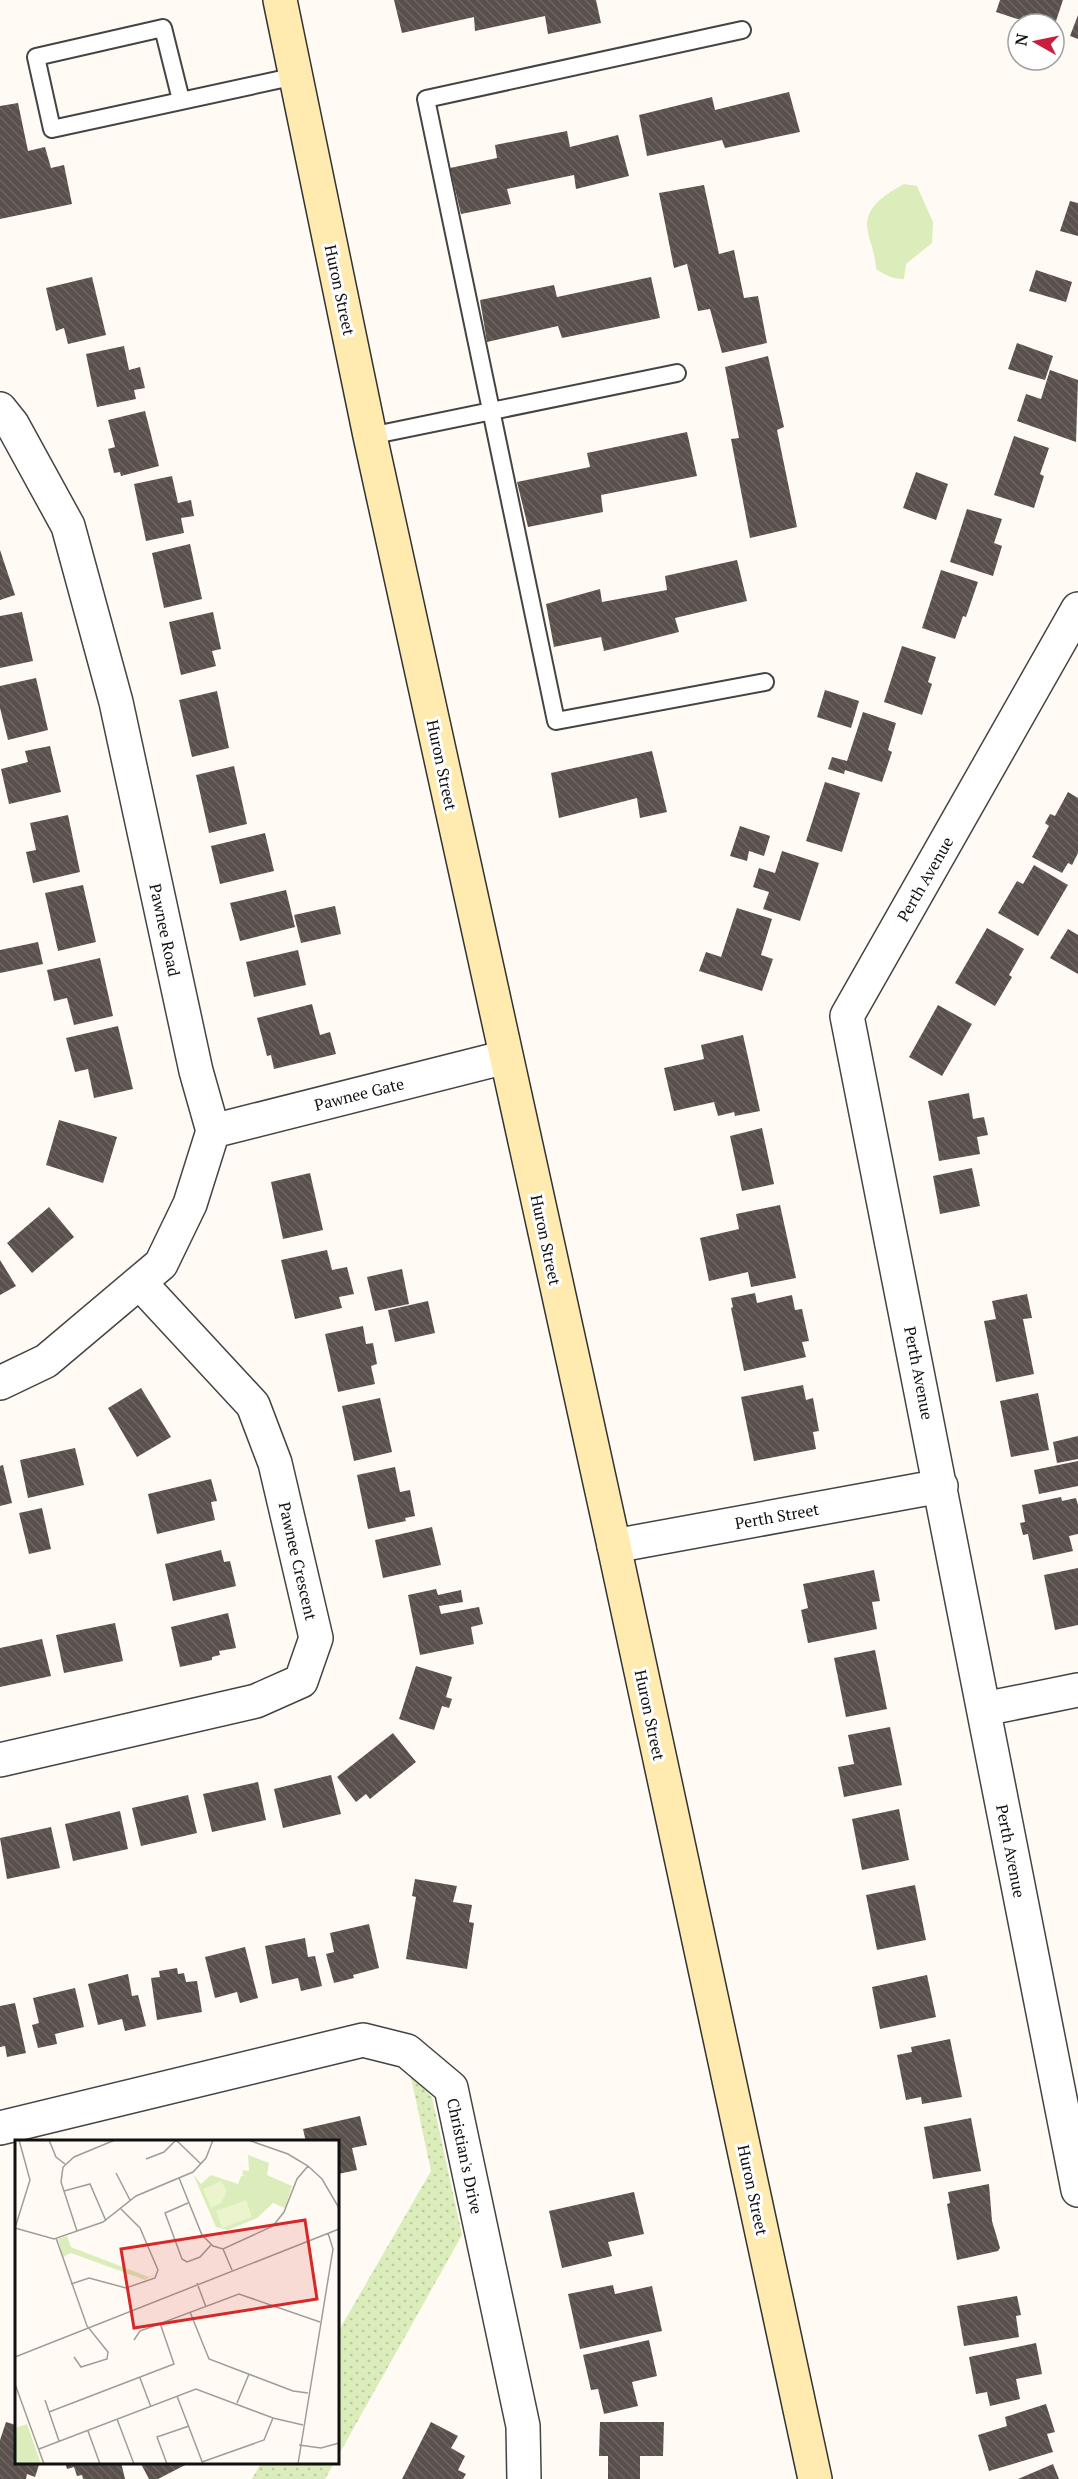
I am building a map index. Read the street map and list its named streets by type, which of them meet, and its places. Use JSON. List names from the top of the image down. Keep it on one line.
{"streets":{"main road":["Huron Street"],"street":["Perth Avenue","Pawnee Road","Pawnee Gate","Perth Street","Pawnee Crescent","Christian's Drive"]},"crossings":[["Huron Street","Pawnee Gate"],["Huron Street","Perth Street"],["Perth Avenue","Perth Street"],["Pawnee Road","Pawnee Gate"]],"north":"left"}
